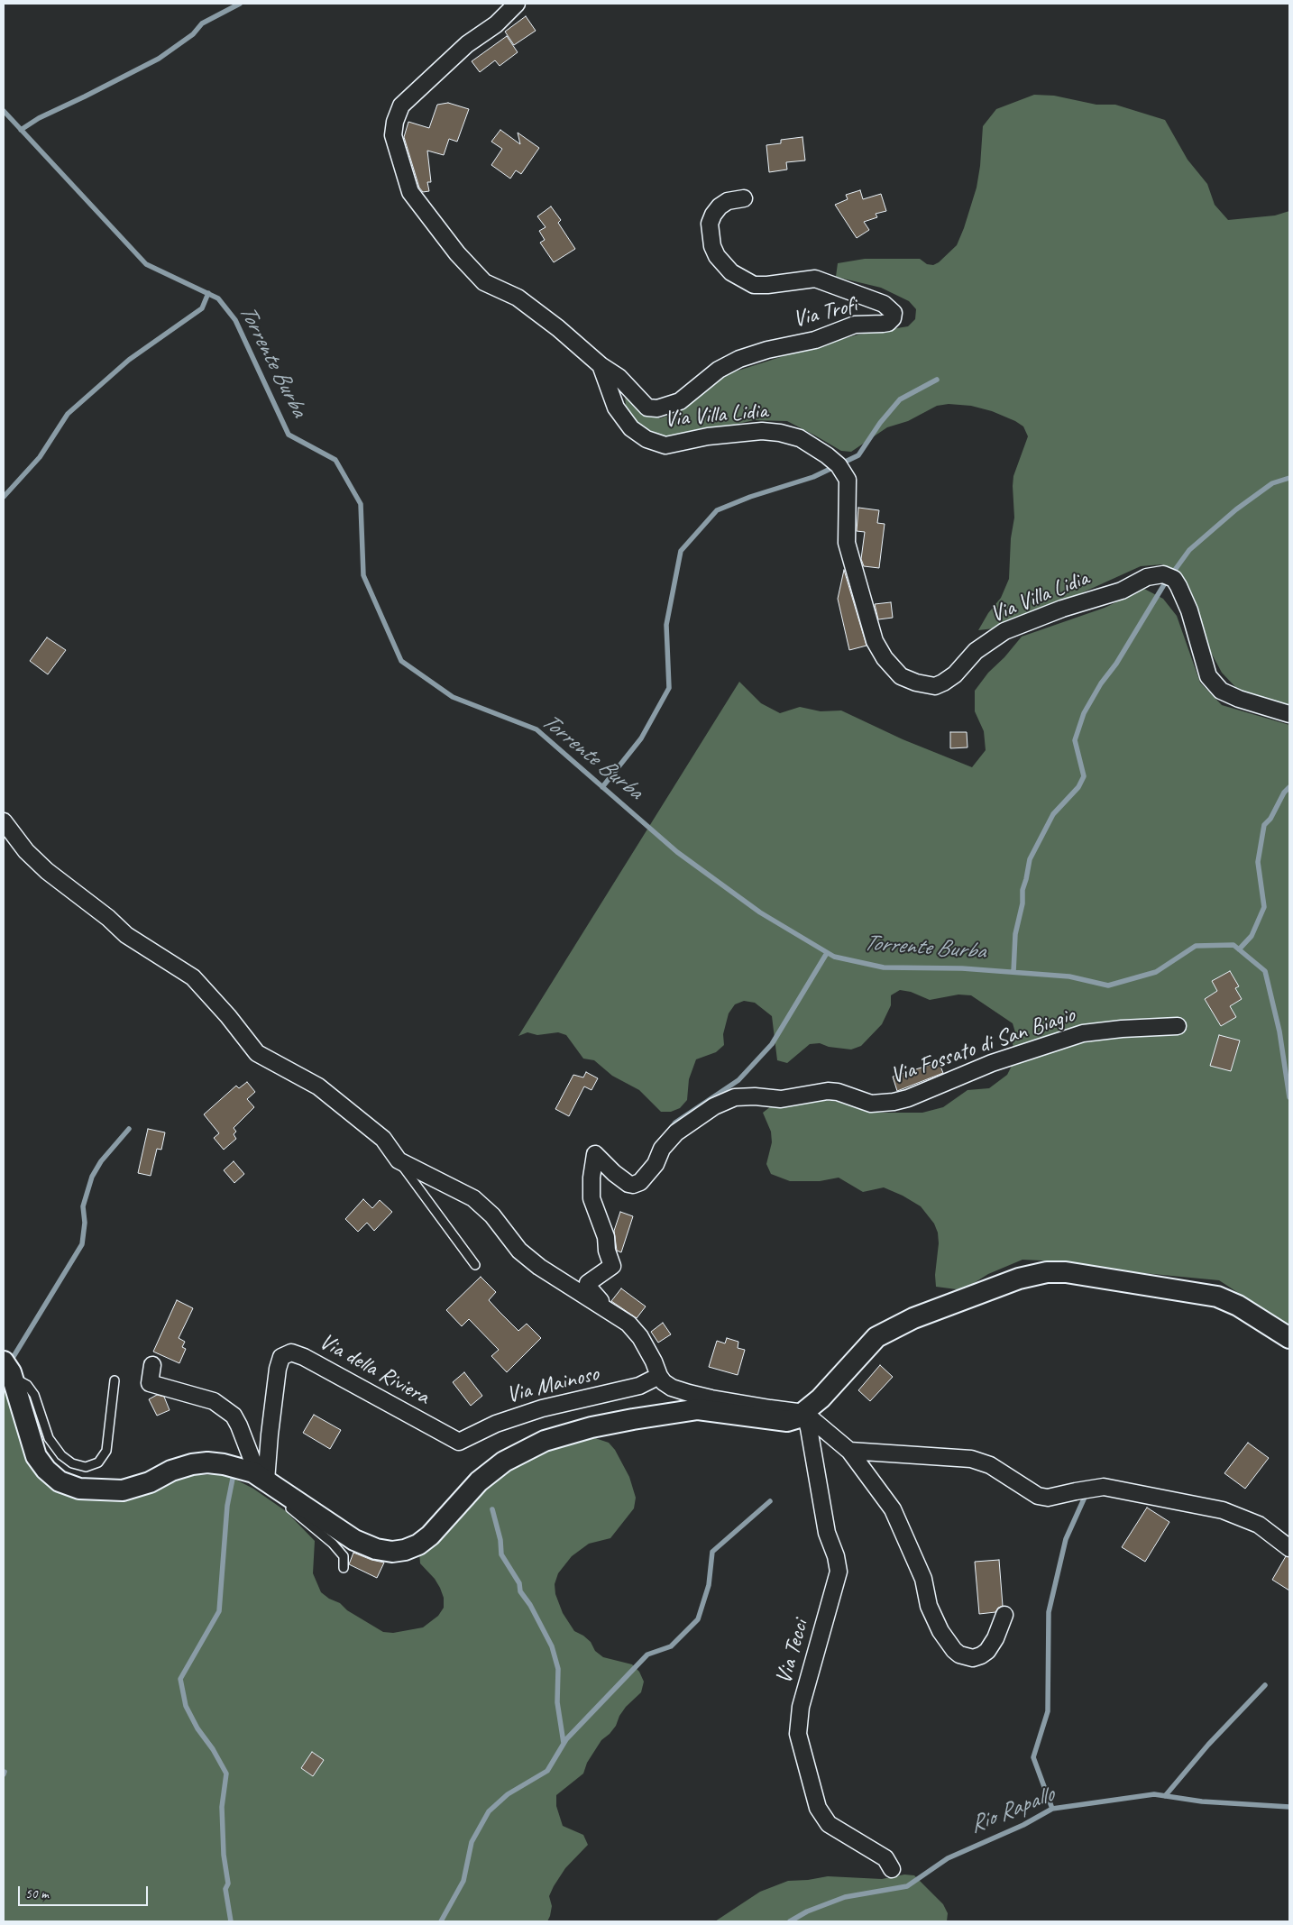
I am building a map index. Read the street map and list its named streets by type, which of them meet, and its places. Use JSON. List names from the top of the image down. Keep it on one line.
{"streets":{"street":["Via Trofi","Via Villa Lidia","Via Fossato di San Biagio","Via della Riviera","Via Mainoso","Via Tecci"]},"crossings":[["Via Trofi","Via Villa Lidia"],["Via della Riviera","Via Mainoso"]],"water":["Torrente Burba","Rio Rapallo"],"scale_bar":"50 m"}
